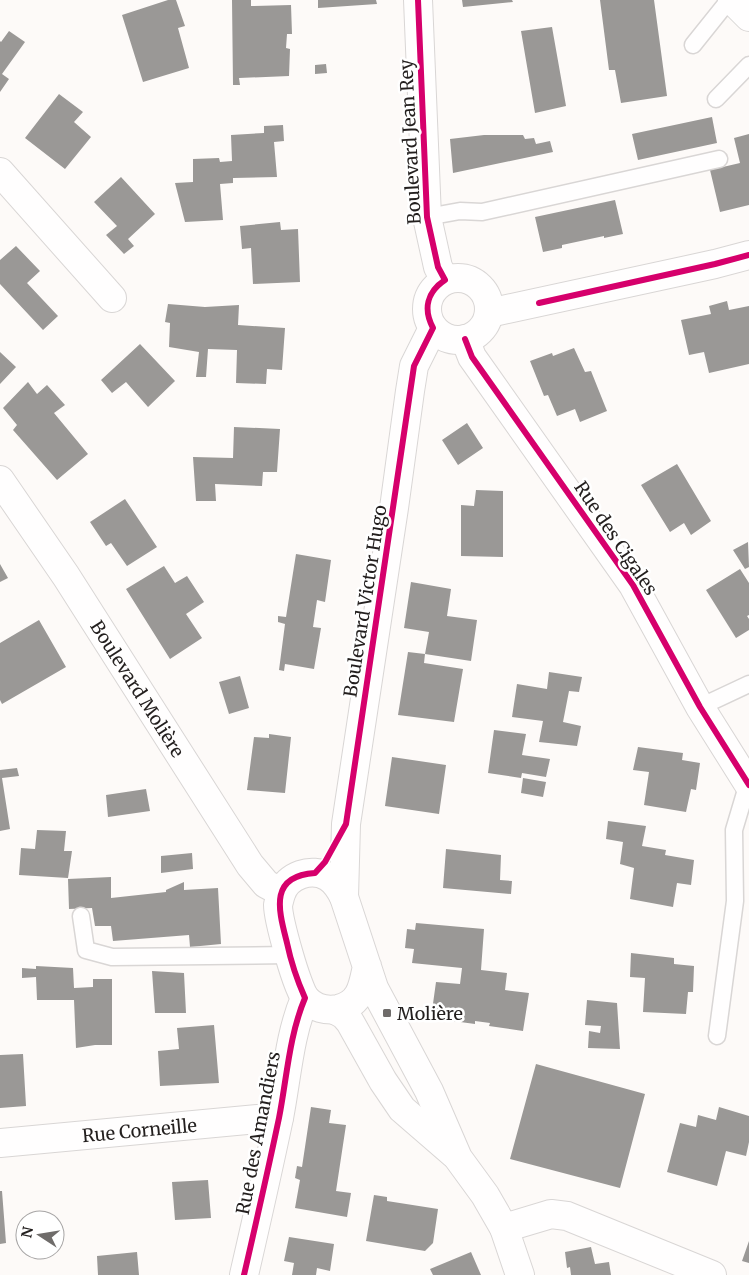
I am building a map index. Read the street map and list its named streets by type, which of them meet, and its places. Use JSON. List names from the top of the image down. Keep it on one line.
{"streets":{"street":["Boulevard Jean Rey","Rue des Cigales","Boulevard Victor Hugo","Boulevard Molière","Rue Corneille","Rue des Amandiers"]},"crossings":[["Boulevard Jean Rey","Rue des Cigales"],["Boulevard Jean Rey","Boulevard Victor Hugo"],["Rue des Cigales","Boulevard Victor Hugo"],["Rue Corneille","Rue des Amandiers"]],"places":{"transit":["Molière"]},"north":"left"}
